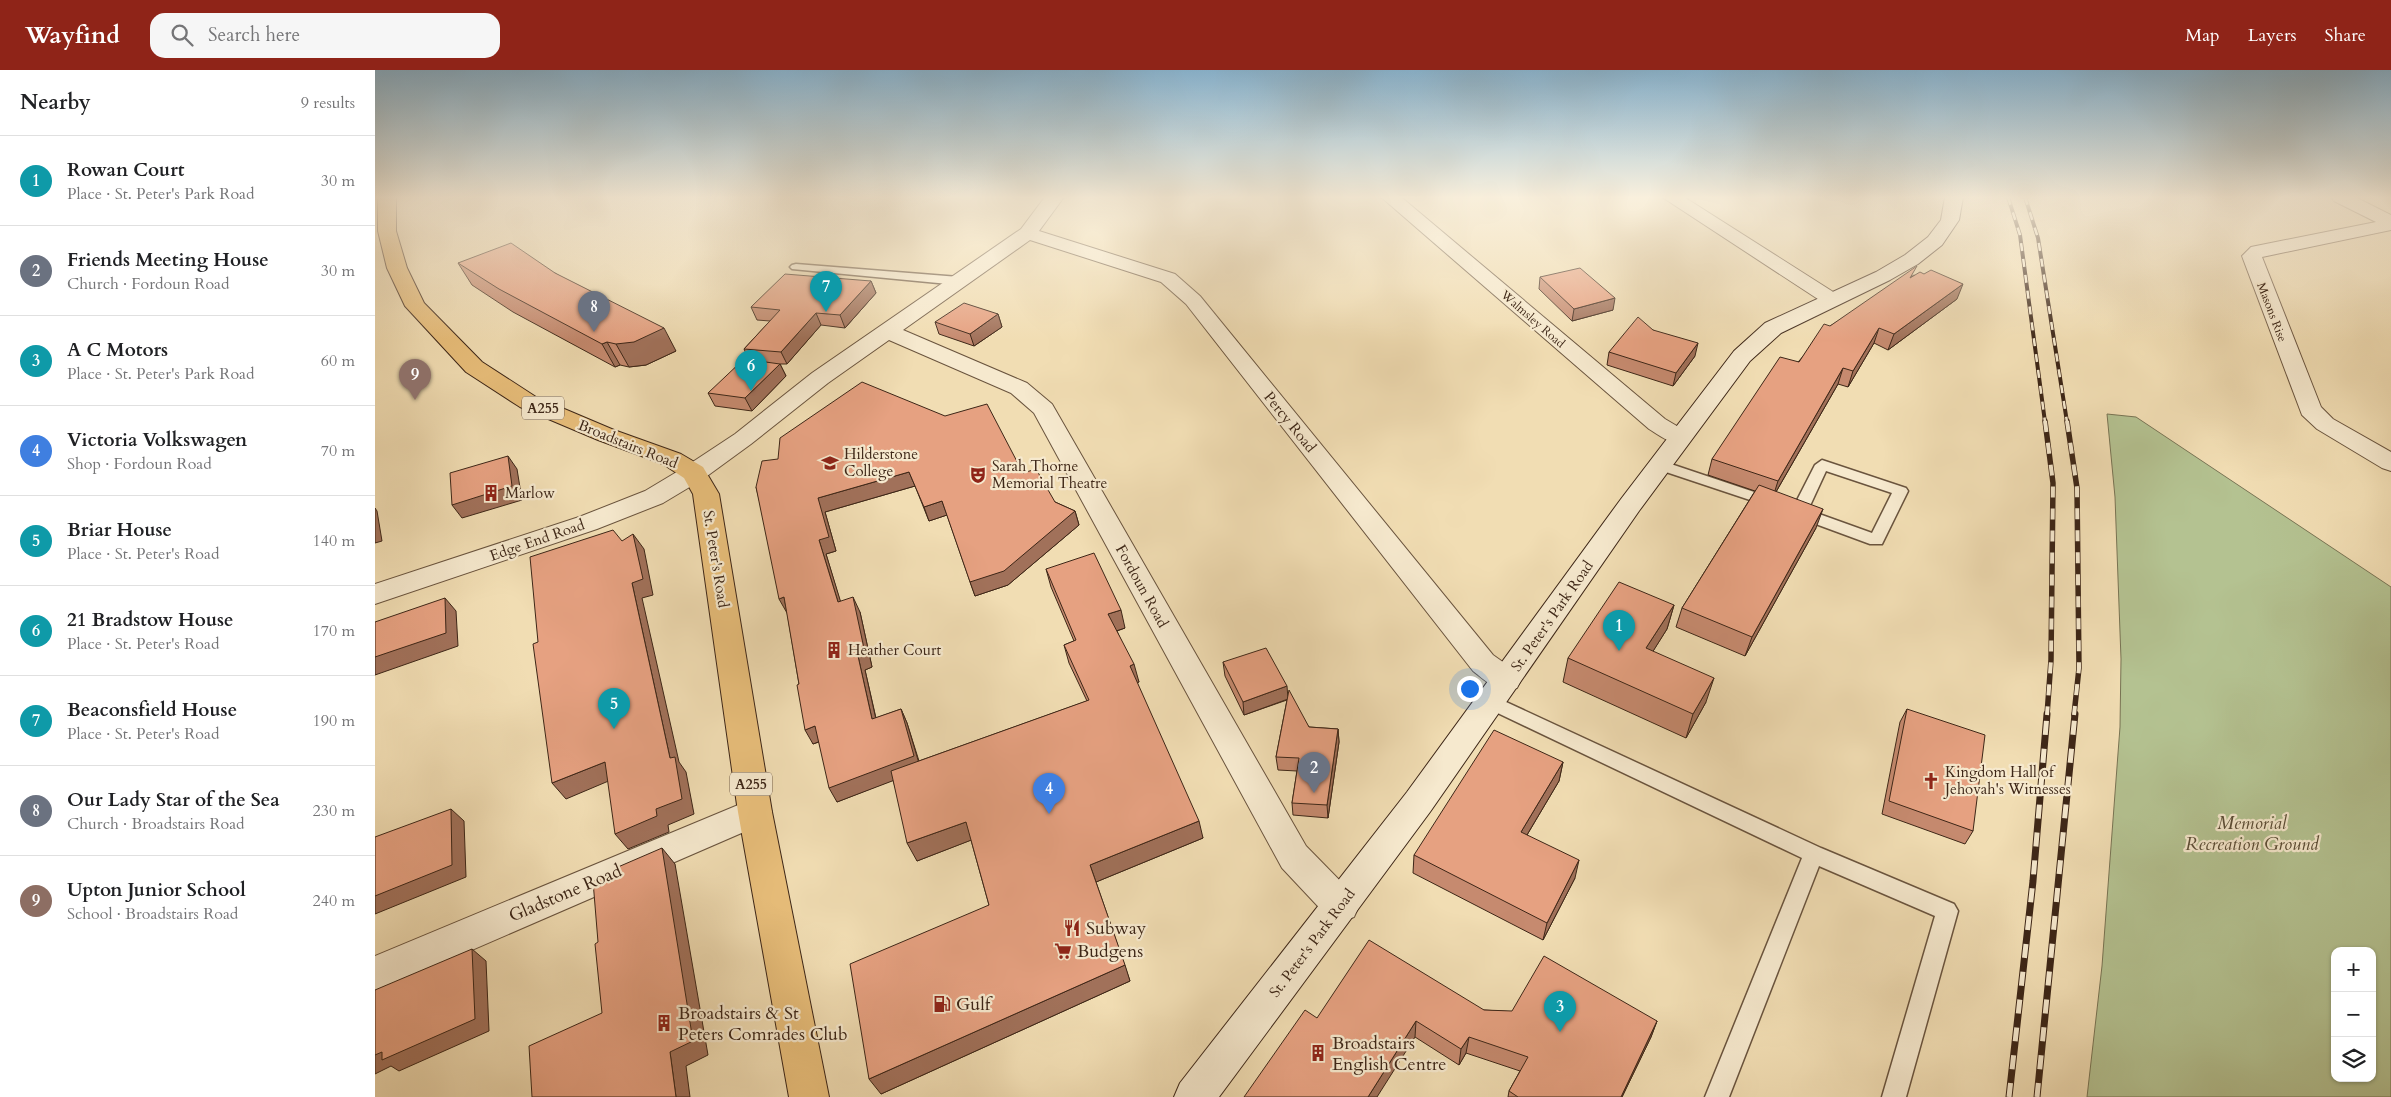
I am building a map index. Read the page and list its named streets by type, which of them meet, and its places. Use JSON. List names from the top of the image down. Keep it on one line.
{"streets":{"main road":["A255","Broadstairs Road","St. Peter's Road"],"street":["Masons Rise","Walmsley Road","Percy Road","Edge End Road","Fordoun Road","St. Peter's Park Road","Gladstone Road"]},"crossings":[["Walmsley Road","St. Peter's Park Road"],["Percy Road","St. Peter's Park Road"],["Broadstairs Road","Edge End Road"],["Broadstairs Road","St. Peter's Road"],["Edge End Road","St. Peter's Road"],["St. Peter's Road","Gladstone Road"],["Fordoun Road","St. Peter's Park Road"]],"parks":["Memorial Recreation Ground"],"places":{"school or university":["Hilderstone College"],"theatre":["Sarah Thorne Memorial Theatre"],"building":["Marlow","Heather Court","Broadstairs & St Peters Comrades Club","Broadstairs English Centre"],"church":["Kingdom Hall of Jehovah's Witnesses"],"restaurant":["Subway"],"supermarket":["Budgens"],"fuel station":["Gulf"]},"page":{"header":"Wayfind","search":"Search here","nav":["Map","Layers","Share"],"heading":["Nearby","9 results"],"list":[{"mark":"1","name":"Rowan Court","note":"Place · St. Peter's Park Road","value":"30 m"},{"mark":"2","name":"Friends Meeting House","note":"Church · Fordoun Road","value":"30 m"},{"mark":"3","name":"A C Motors","note":"Place · St. Peter's Park Road","value":"60 m"},{"mark":"4","name":"Victoria Volkswagen","note":"Shop · Fordoun Road","value":"70 m"},{"mark":"5","name":"Briar House","note":"Place · St. Peter's Road","value":"140 m"},{"mark":"6","name":"21 Bradstow House","note":"Place · St. Peter's Road","value":"170 m"},{"mark":"7","name":"Beaconsfield House","note":"Place · St. Peter's Road","value":"190 m"},{"mark":"8","name":"Our Lady Star of the Sea","note":"Church · Broadstairs Road","value":"230 m"},{"mark":"9","name":"Upton Junior School","note":"School · Broadstairs Road","value":"240 m"}],"pins":["7","8","6","9","1","5","2","4","3"],"map_buttons":["+","−"]}}
